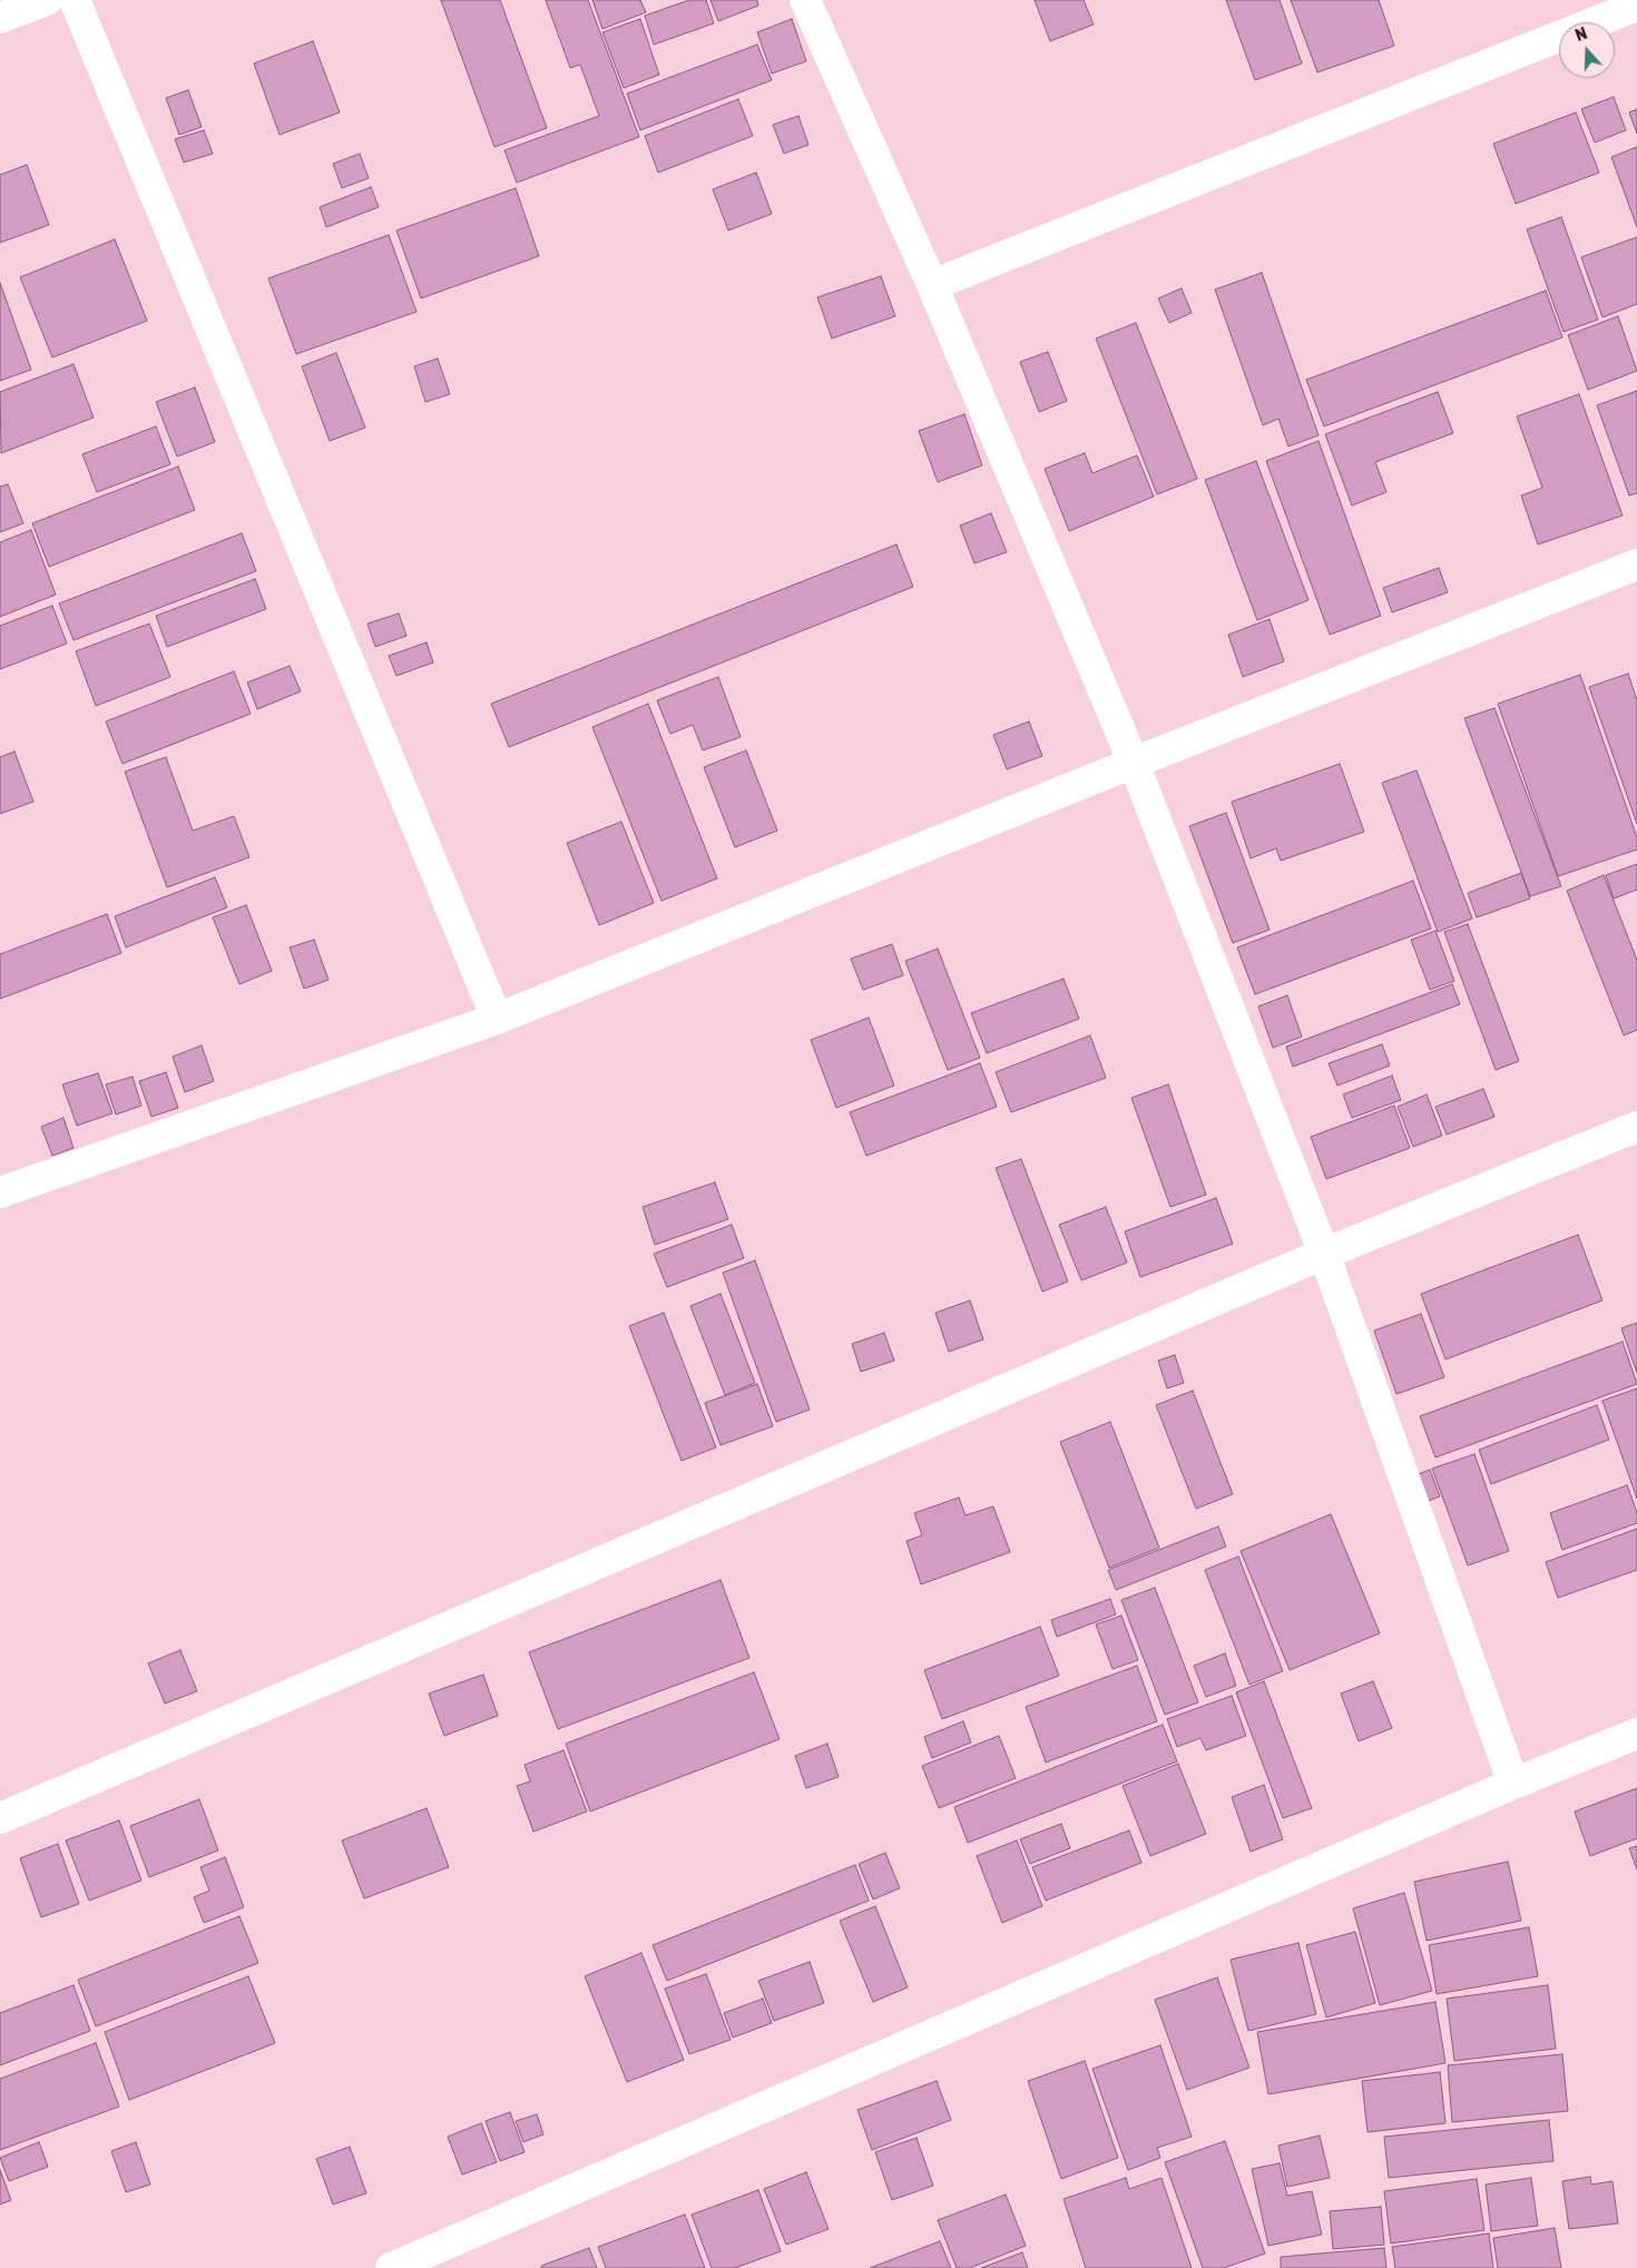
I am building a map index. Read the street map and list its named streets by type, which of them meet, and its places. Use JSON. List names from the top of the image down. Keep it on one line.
{"north":"top"}
